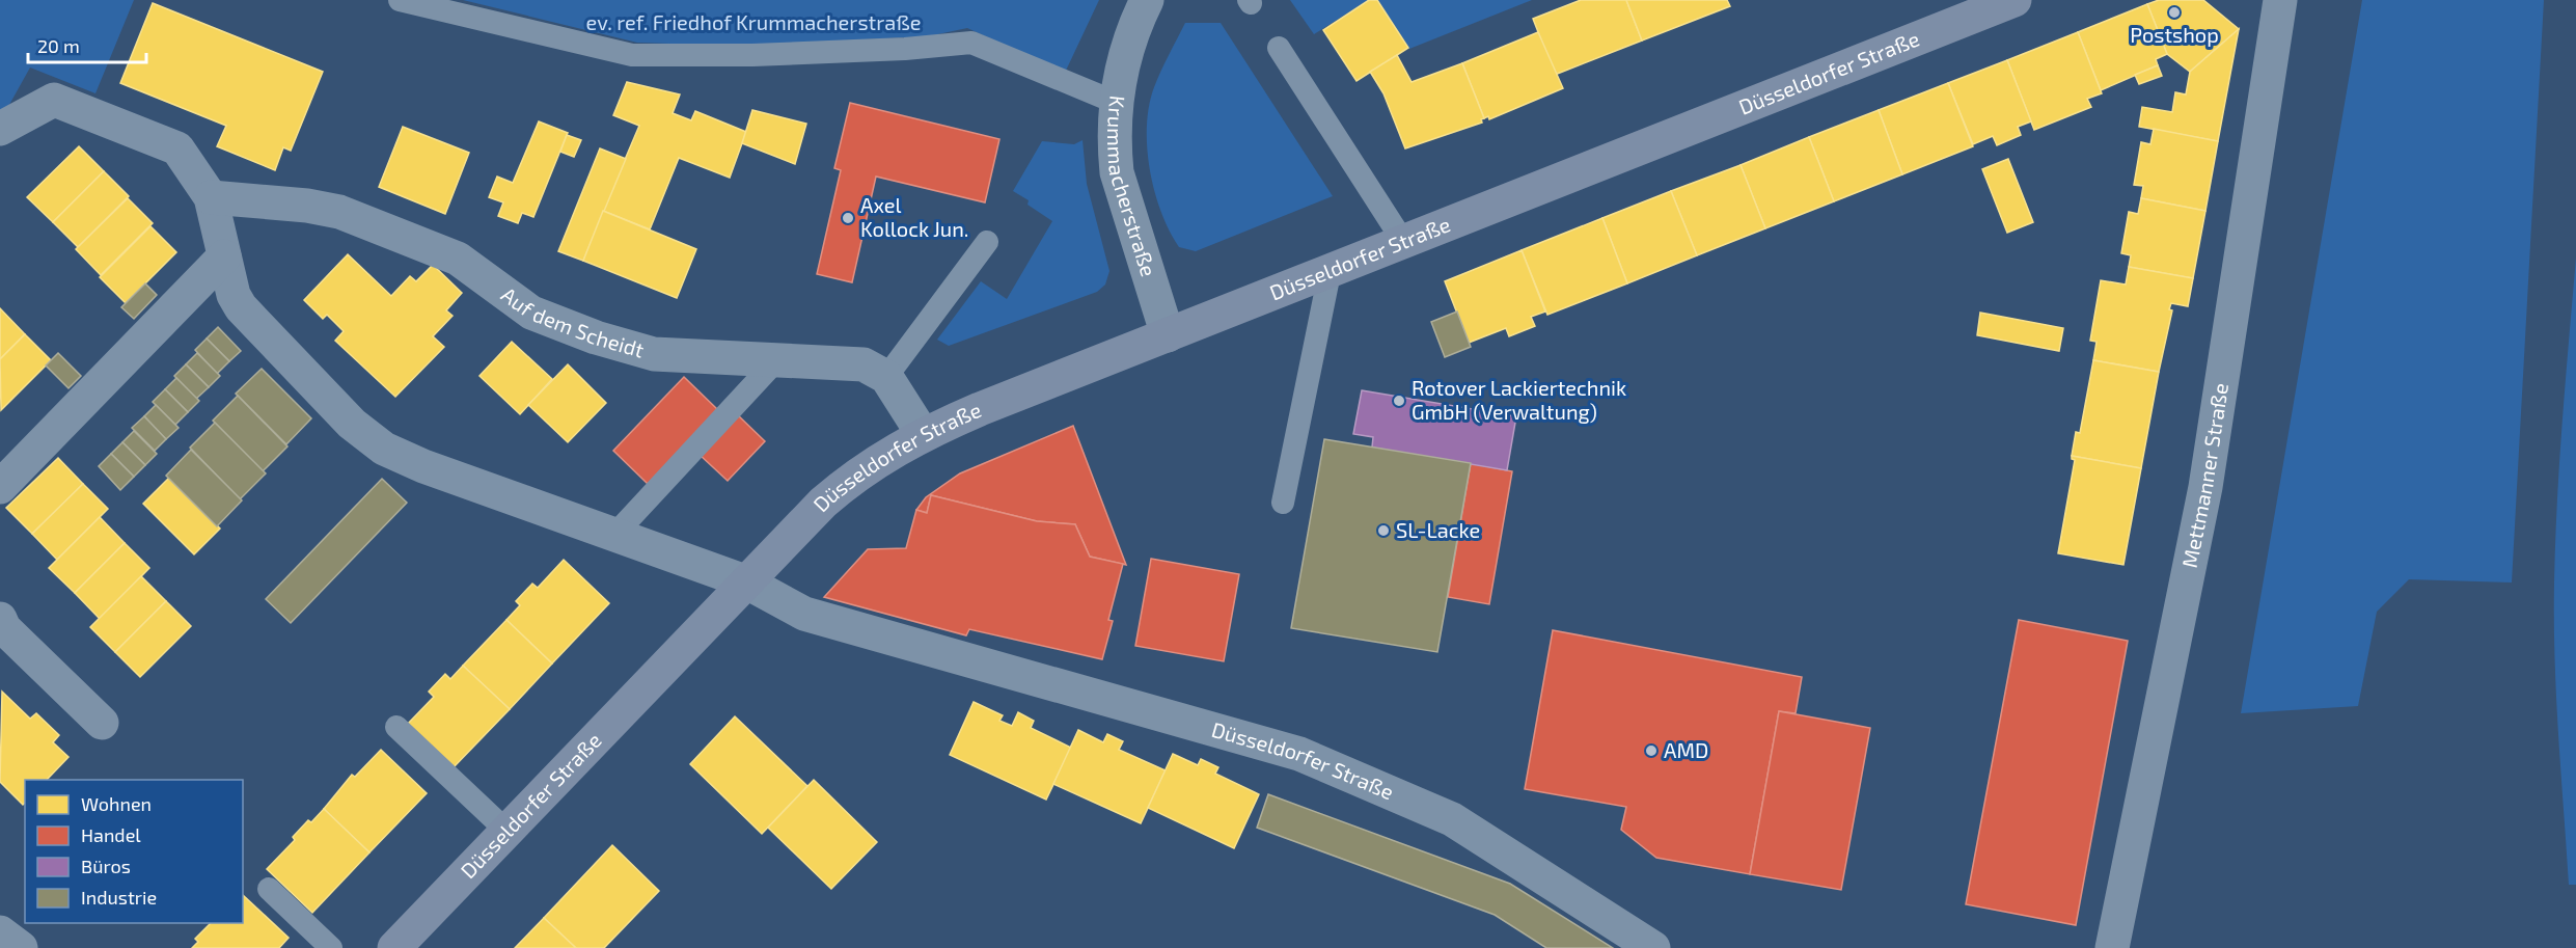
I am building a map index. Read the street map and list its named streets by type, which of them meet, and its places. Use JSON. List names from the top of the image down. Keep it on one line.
{"streets":{"main road":["Düsseldorfer Straße"],"street":["Krummacherstraße","Auf dem Scheidt","Mettmanner Straße"]},"crossings":[["Düsseldorfer Straße","Krummacherstraße"]],"parks":["ev. ref. Friedhof Krummacherstraße"],"places":["Postshop","Axel Kollock Jun.","Rotover Lackiertechnik GmbH (Verwaltung)","SL-Lacke","AMD"],"legend":["Wohnen","Handel","Büros","Industrie"],"scale_bar":"20 m"}
